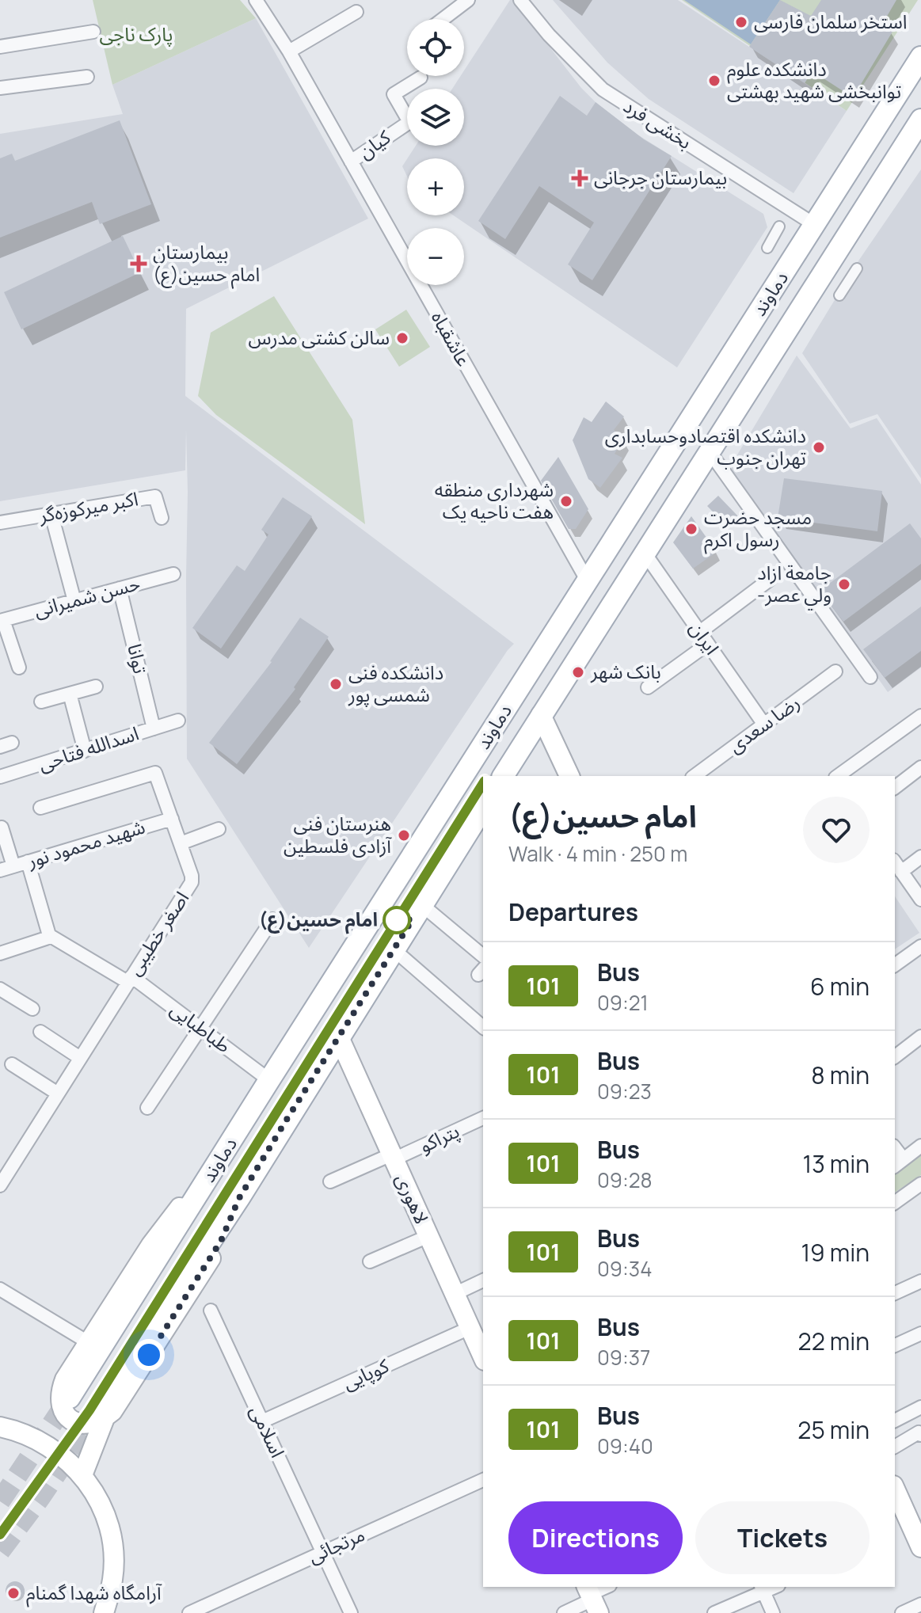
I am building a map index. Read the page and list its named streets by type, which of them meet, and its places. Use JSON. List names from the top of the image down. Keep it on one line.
{"streets":{"main road":["دماوند","لاهوری"],"street":["بخشی فرد","کیان","عاشقباه","اکبر میرکوزه‌گر","حسن شمیرانی","ایران","توانا","رضا سعدی","اسدالله فتاحی","شهید محمود نور","اصغر خطیبی","طباطبایی","پتراکو","کوپایی","اسلامی","مرتجائی"]},"crossings":[["بخشی فرد","دماوند"],["کیان","عاشقباه"],["دماوند","عاشقباه"],["دماوند","ایران"],["دماوند","طباطبایی"],["دماوند","لاهوری"],["حسن شمیرانی","توانا"],["ایران","رضا سعدی"],["توانا","اسدالله فتاحی"],["شهید محمود نور","اصغر خطیبی"],["اصغر خطیبی","طباطبایی"],["پتراکو","لاهوری"],["لاهوری","کوپایی"],["کوپایی","اسلامی"],["اسلامی","مرتجائی"]],"parks":["پارک ناجی"],"places":{"other":["استخر سلمان فارسی","دانشکده علوم توانبخشی شهید بهشتی","سالن کشتی مدرس","دانشکده اقتصادوحسابداری تهران جنوب","شهرداری منطقه هفت ناحیه یک","مسجد حضرت رسول اکرم","جامعة ازاد -ولي عصر","بانک شهر","دانشکده فنی شمسی پور","هنرستان فنی آزادی فلسطین","امام حسين(ع)","آرامگاه شهدا گمنام"],"health":["بیمارستان جرجانی","بیمارستان امام حسین(ع)"]},"lines":["bus line 101"],"page":{"map_buttons":["+","−"],"heading":[["امام حسين(ع)","Walk · 4 min · 250 m"],"Departures"],"list":[{"mark":"101","name":"Bus","note":"09:21","value":"6 min"},{"mark":"101","name":"Bus","note":"09:23","value":"8 min"},{"mark":"101","name":"Bus","note":"09:28","value":"13 min"},{"mark":"101","name":"Bus","note":"09:34","value":"19 min"},{"mark":"101","name":"Bus","note":"09:37","value":"22 min"},{"mark":"101","name":"Bus","note":"09:40","value":"25 min"}],"buttons":["Directions","Tickets"]}}
